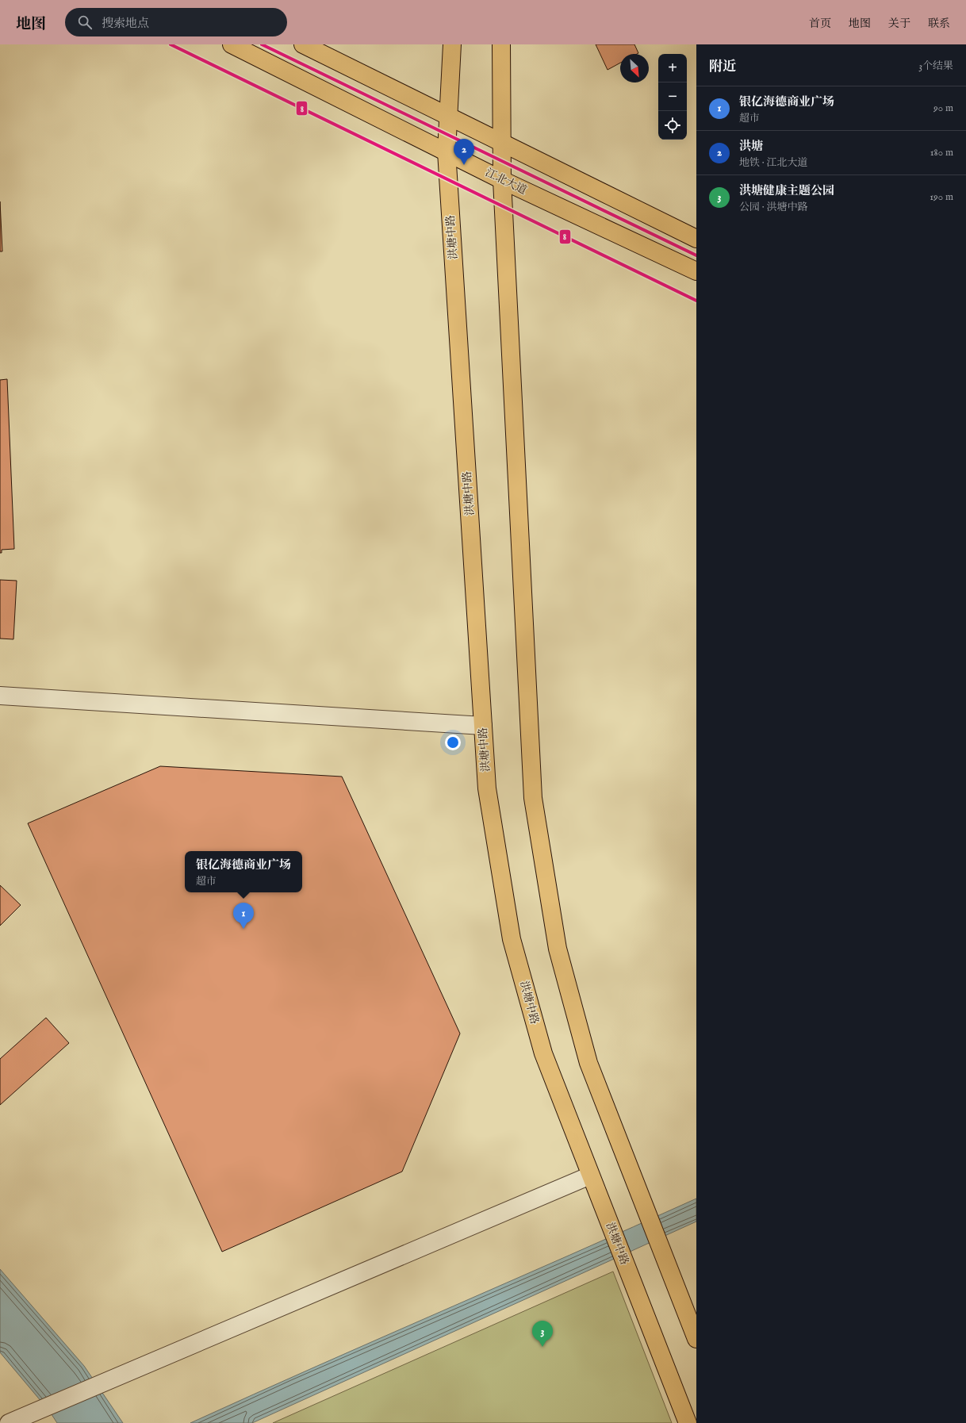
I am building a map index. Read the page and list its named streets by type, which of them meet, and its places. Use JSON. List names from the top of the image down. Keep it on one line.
{"streets":{"main road":["江北大道","洪塘中路"]},"crossings":[["江北大道","洪塘中路"]],"lines":["transit line 8"],"north":"bottom right","page":{"header":"地图","search":"搜索地点","nav":["首页","地图","关于","联系"],"heading":["附近","3个结果"],"map_buttons":["+","−"],"list":[{"mark":"1","name":"银亿海德商业广场","note":"超市","value":"90 m"},{"mark":"2","name":"洪塘","note":"地铁 · 江北大道","value":"180 m"},{"mark":"3","name":"洪塘健康主题公园","note":"公园 · 洪塘中路","value":"190 m"}],"pins":["2","1","3"],"popup":["银亿海德商业广场","超市"]}}
